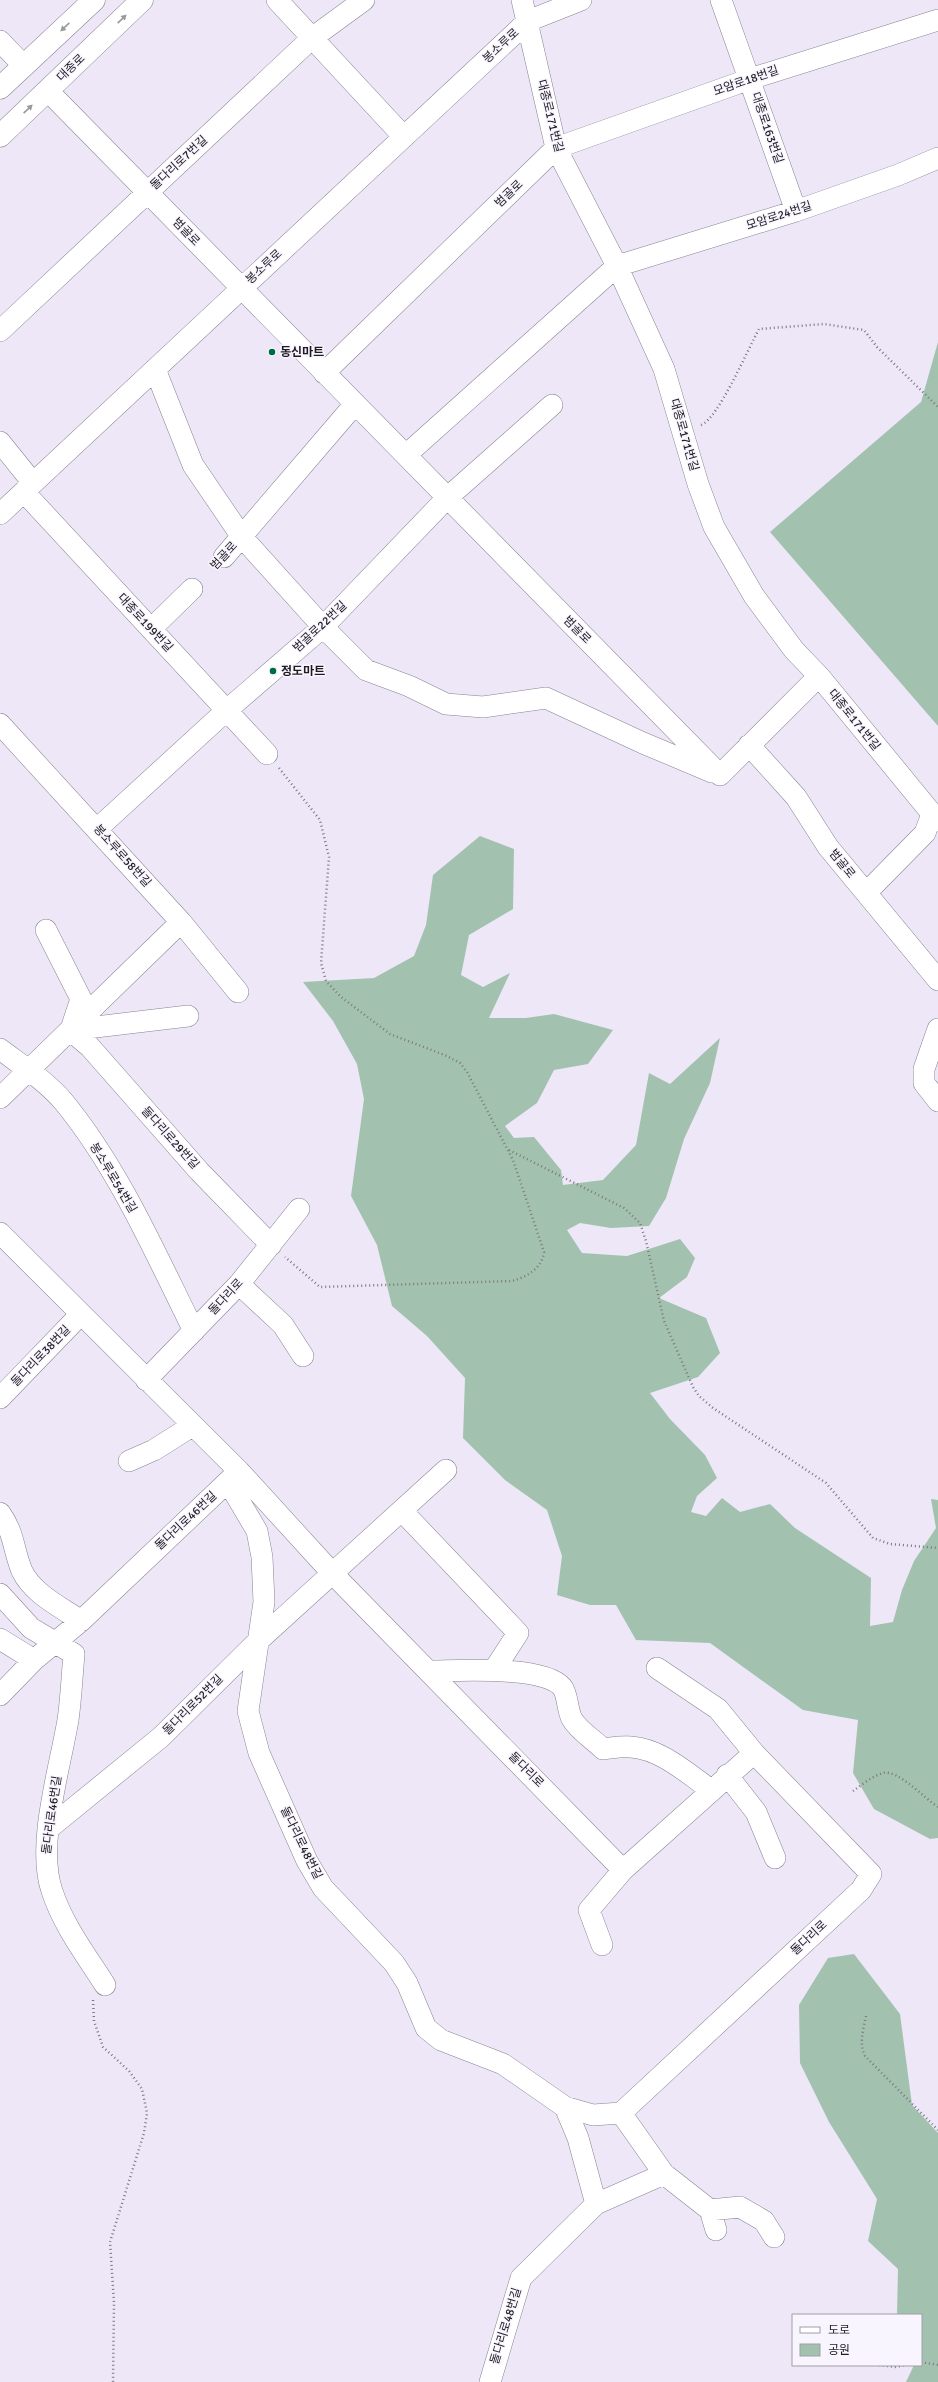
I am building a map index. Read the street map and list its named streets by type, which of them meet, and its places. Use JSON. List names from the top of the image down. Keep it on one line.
{"streets":{"main road":["대종로"],"street":["봉소루로","모암로18번길","대종로171번길","대종로163번길","돌다리로7번길","범골로","모암로24번길","대종로199번길","범골로22번길","봉소루로58번길","돌다리로29번길","봉소루로54번길","돌다리로","돌다리로38번길","돌다리로46번길","돌다리로52번길","돌다리로48번길"]},"crossings":[["봉소루로","대종로171번길"],["봉소루로","범골로"],["봉소루로","대종로199번길"],["대종로","범골로"],["모암로18번길","대종로171번길"],["모암로18번길","대종로163번길"],["모암로18번길","범골로"],["대종로171번길","범골로"],["대종로171번길","모암로24번길"],["대종로163번길","모암로24번길"],["돌다리로7번길","범골로"],["범골로","범골로22번길"],["대종로199번길","범골로22번길"],["범골로22번길","봉소루로58번길"],["돌다리로29번길","돌다리로"],["봉소루로54번길","돌다리로"],["돌다리로","돌다리로38번길"],["돌다리로","돌다리로46번길"],["돌다리로","돌다리로52번길"],["돌다리로","돌다리로48번길"],["돌다리로46번길","돌다리로52번길"],["돌다리로46번길","돌다리로48번길"],["돌다리로52번길","돌다리로48번길"]],"places":["동신마트","정도마트"],"legend":["도로","공원"]}
